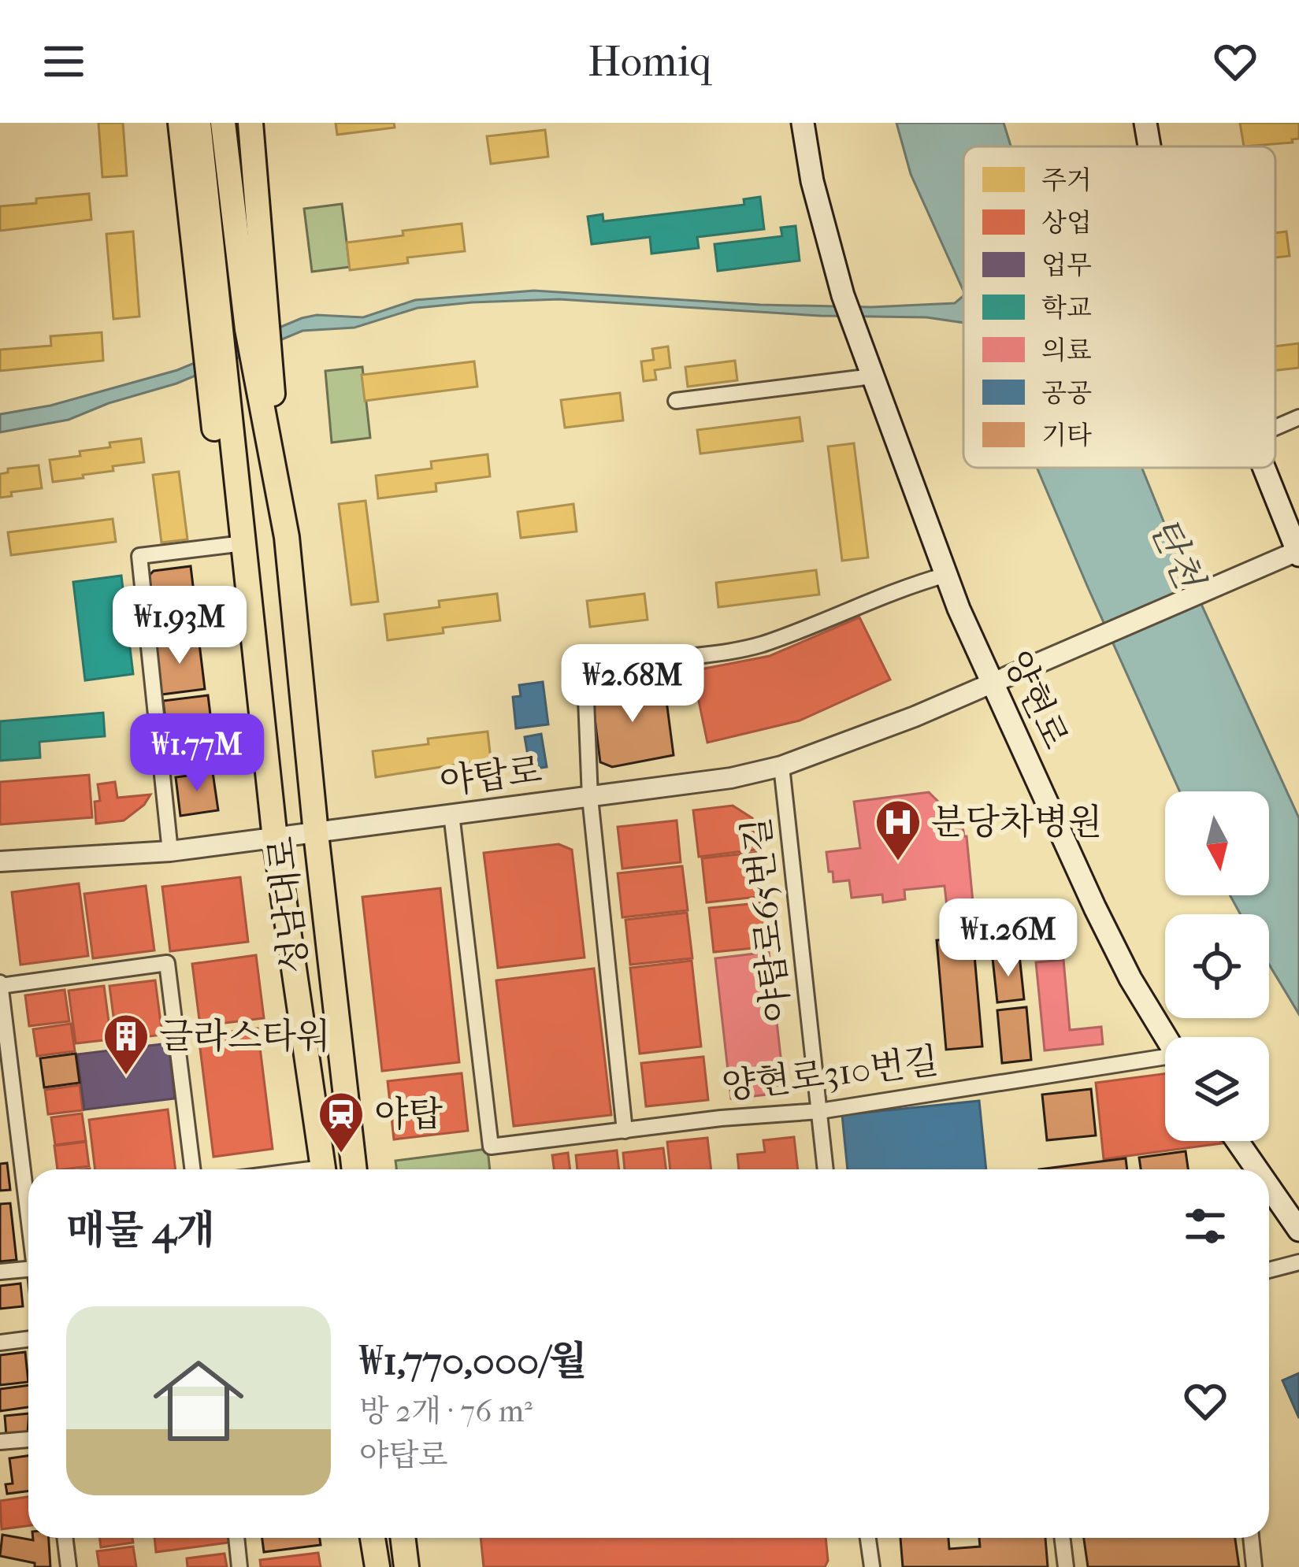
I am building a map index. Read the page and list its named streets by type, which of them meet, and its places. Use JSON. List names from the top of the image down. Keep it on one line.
{"streets":{"main road":["양현로","성남대로"],"street":["야탑로","야탑로65번길","양현로310번길"]},"crossings":[["양현로","야탑로"],["야탑로","성남대로"],["야탑로","야탑로65번길"],["야탑로","양현로310번길"],["야탑로65번길","양현로310번길"]],"water":["탄천"],"places":{"hospital":["분당차병원"],"building":["글라스타워"],"station":["야탑"]},"legend":["주거","상업","업무","학교","의료","공공","기타"],"north":"bottom","page":{"header":"Homiq","price":["₩1.93M","₩2.68M","₩1.77M","₩1.26M"],"heading":"매물 4개","list":[{"name":"₩1,770,000/월","note":"방 2개 · 76 m² · 야탑로"}]}}
